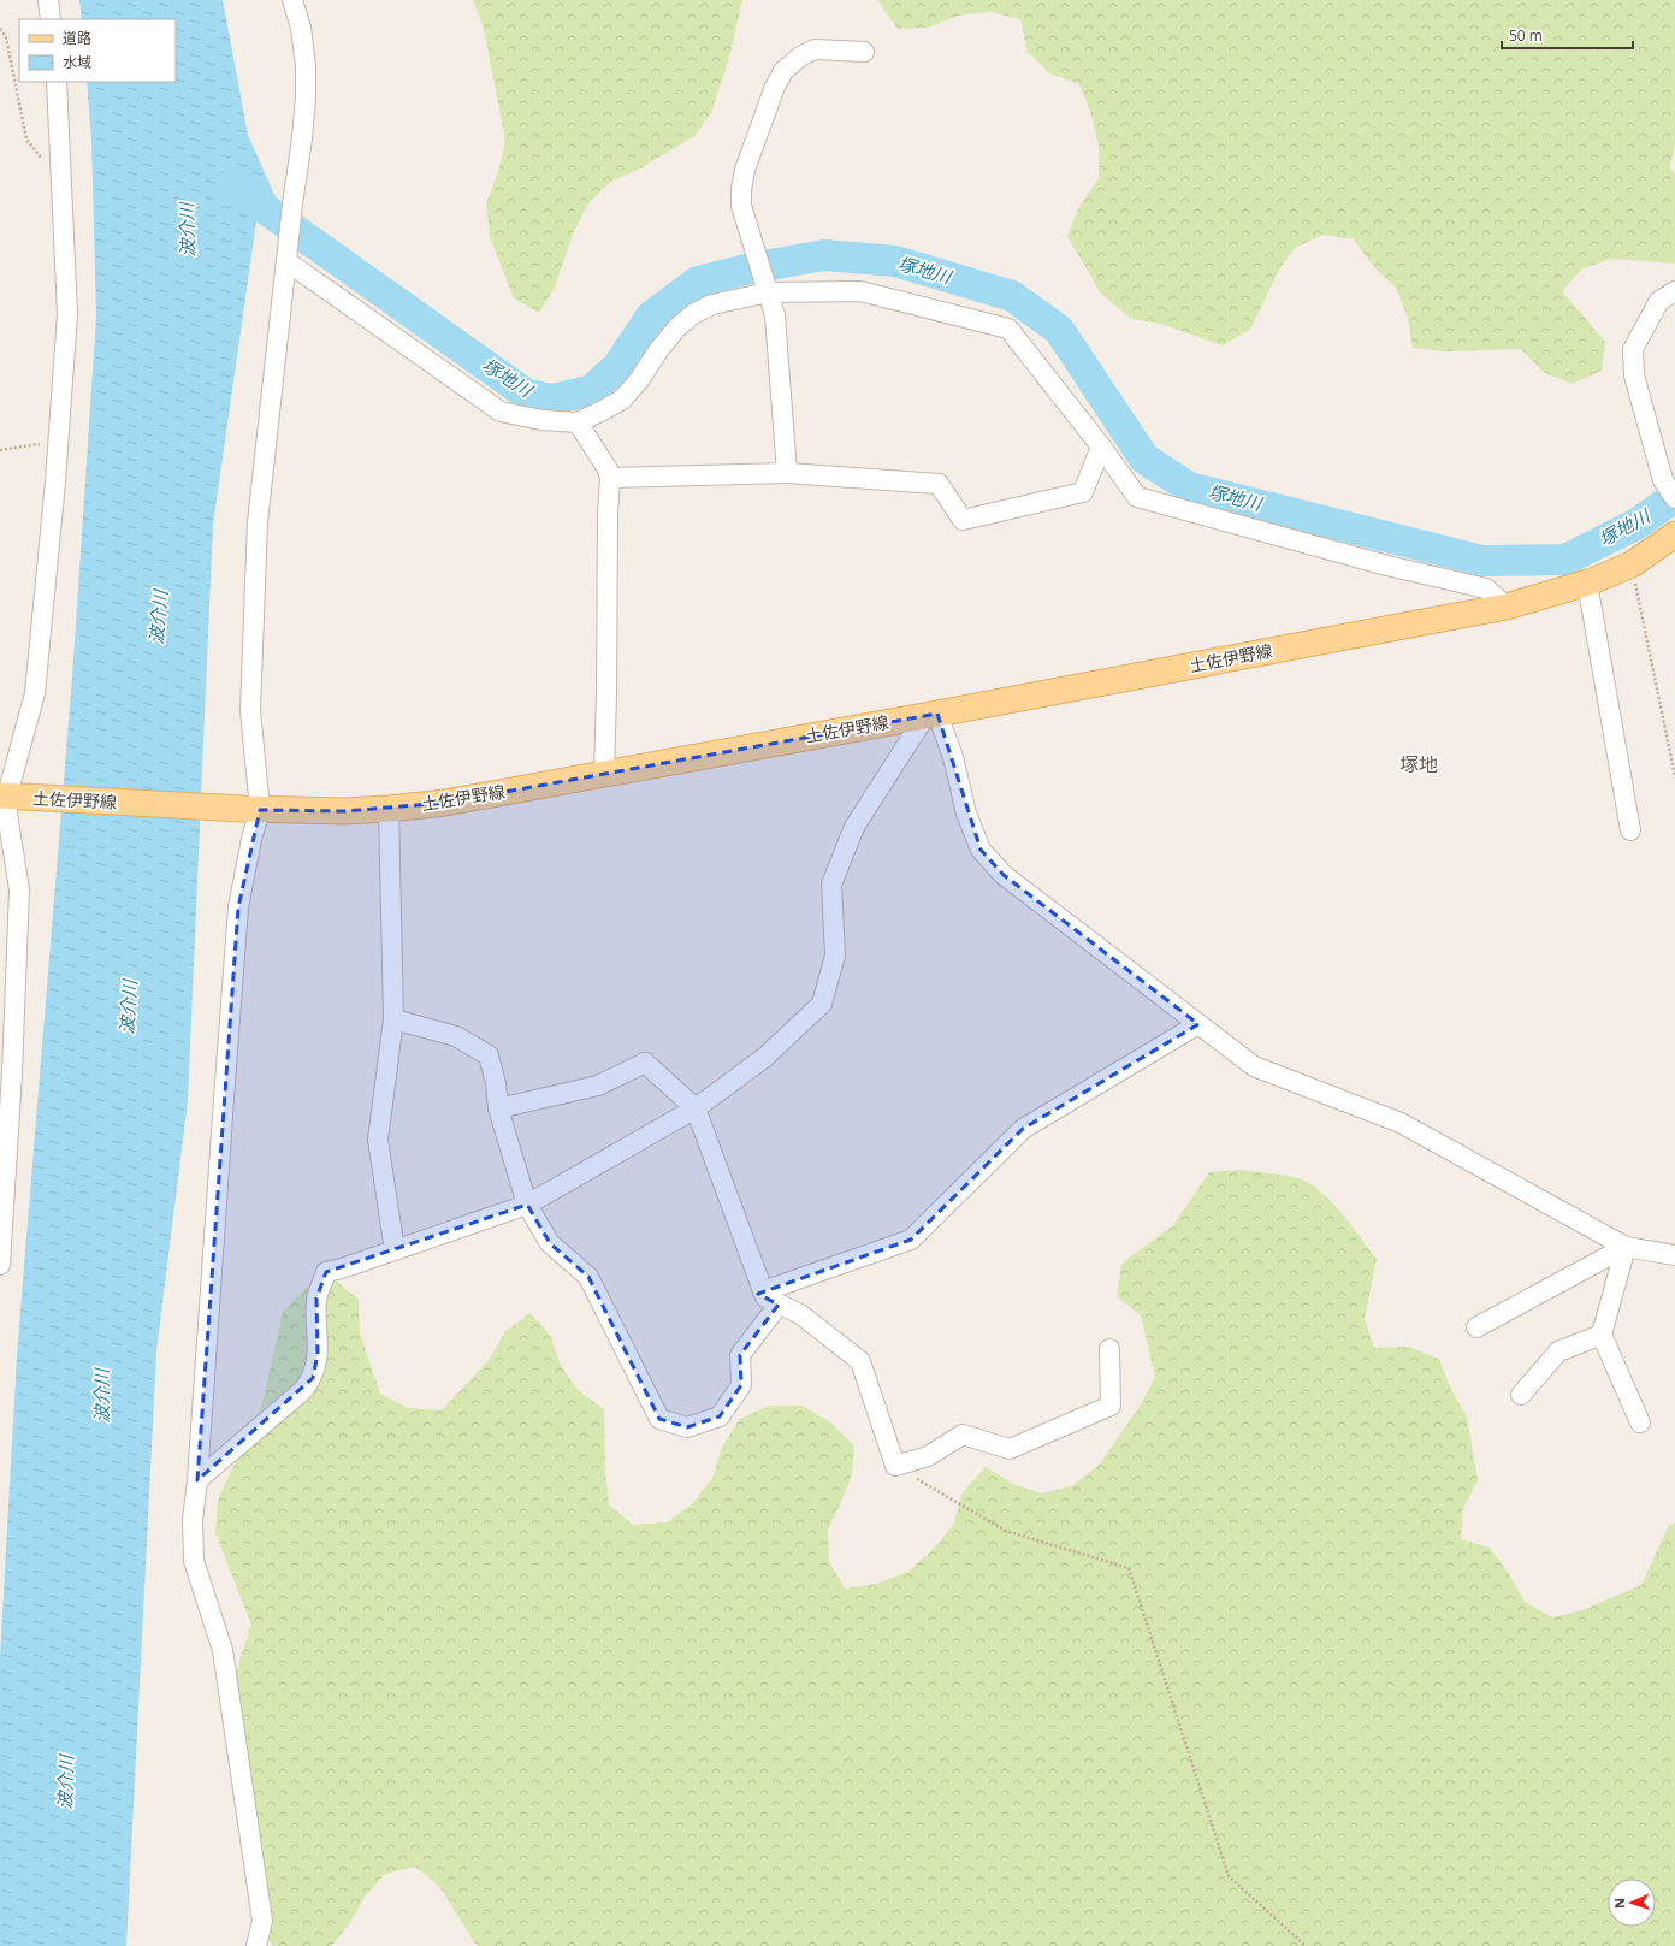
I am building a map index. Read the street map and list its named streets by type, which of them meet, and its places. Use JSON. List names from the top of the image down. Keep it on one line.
{"streets":{"main road":["土佐伊野線"]},"districts":["塚地"],"water":["波介川","塚地川"],"legend":["道路","水域"],"scale_bar":"50 m","north":"left"}
